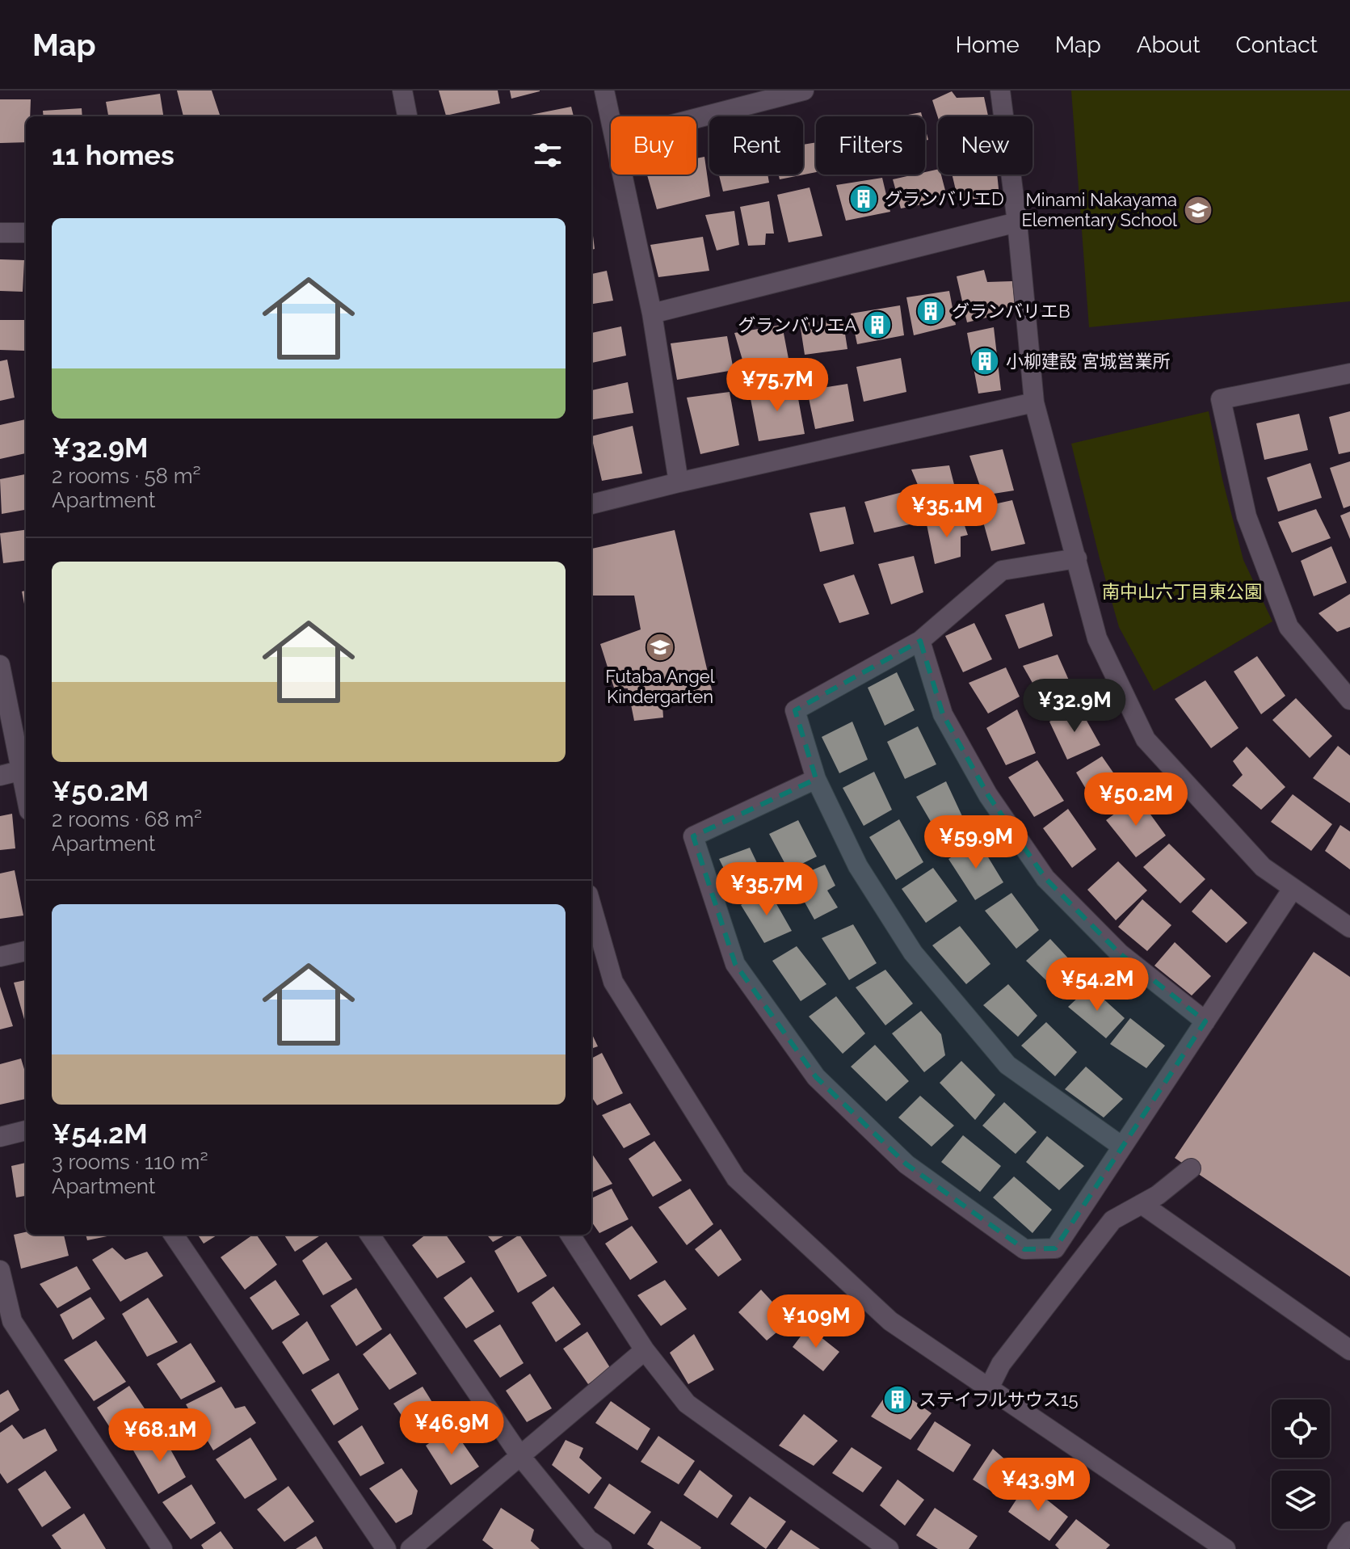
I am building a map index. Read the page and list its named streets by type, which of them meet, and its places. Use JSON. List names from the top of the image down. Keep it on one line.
{"parks":["南中山六丁目東公園"],"places":{"building":["グランバリエD","グランバリエB","グランバリエA","小柳建設 宮城営業所","ステイフルサウス15"],"school or university":["Minami Nakayama Elementary School","Futaba Angel Kindergarten"]},"page":{"header":"Map","nav":["Home","Map","About","Contact"],"chip":["Buy","Rent","Filters","New"],"heading":"11 homes","list":[{"name":"¥32.9M","note":"2 rooms · 58 m² · Apartment"},{"name":"¥50.2M","note":"2 rooms · 68 m² · Apartment"},{"name":"¥54.2M","note":"3 rooms · 110 m² · Apartment"}],"price":["¥75.7M","¥35.1M","¥32.9M","¥50.2M","¥59.9M","¥35.7M","¥54.2M","¥109M","¥46.9M","¥68.1M","¥43.9M"]}}
